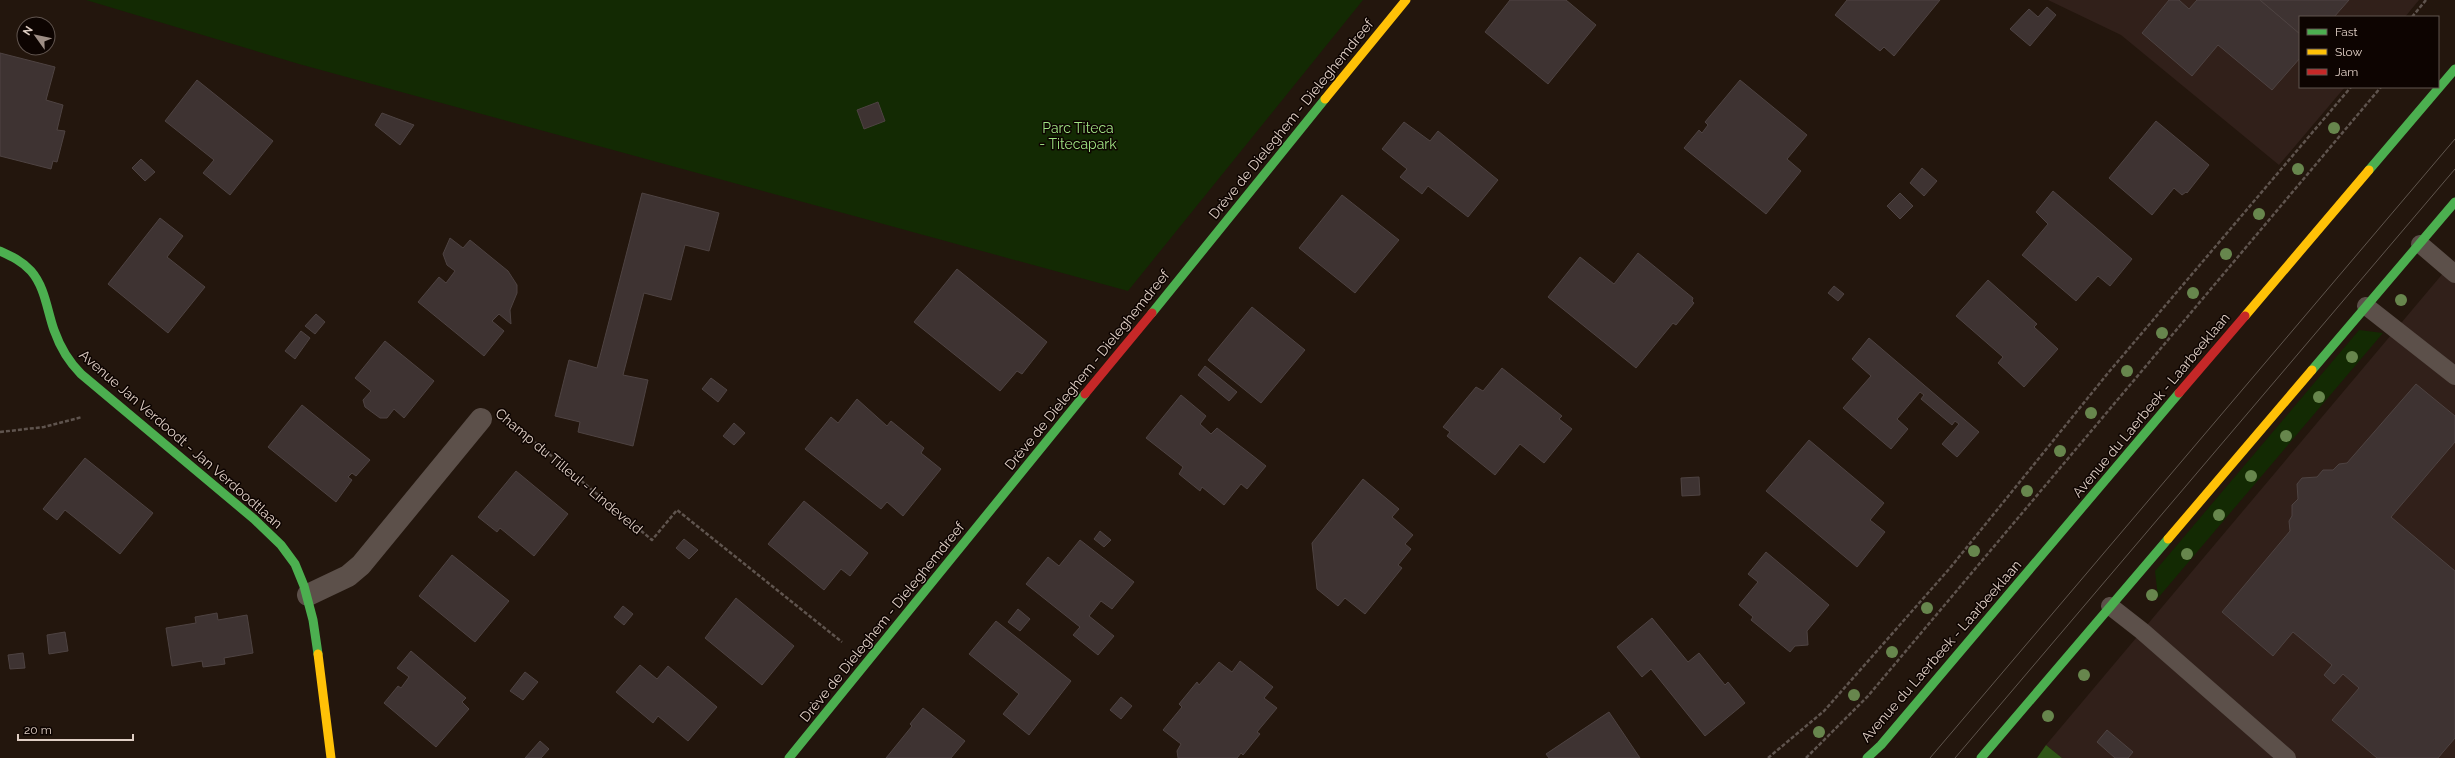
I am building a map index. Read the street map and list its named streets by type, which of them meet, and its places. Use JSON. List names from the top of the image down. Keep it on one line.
{"streets":{"street":["Drève de Dieleghem - Dieleghemdreef","Avenue du Laerbeek - Laarbeeklaan","Avenue Jan Verdoodt - Jan Verdoodtlaan","Champ du Tilleul - Lindeveld"]},"crossings":[["Drève de Dieleghem - Dieleghemdreef","Champ du Tilleul - Lindeveld"],["Avenue Jan Verdoodt - Jan Verdoodtlaan","Champ du Tilleul - Lindeveld"]],"parks":["Parc Titeca - Titecapark"],"legend":["Fast","Slow","Jam"],"scale_bar":"20 m","north":"top left"}
